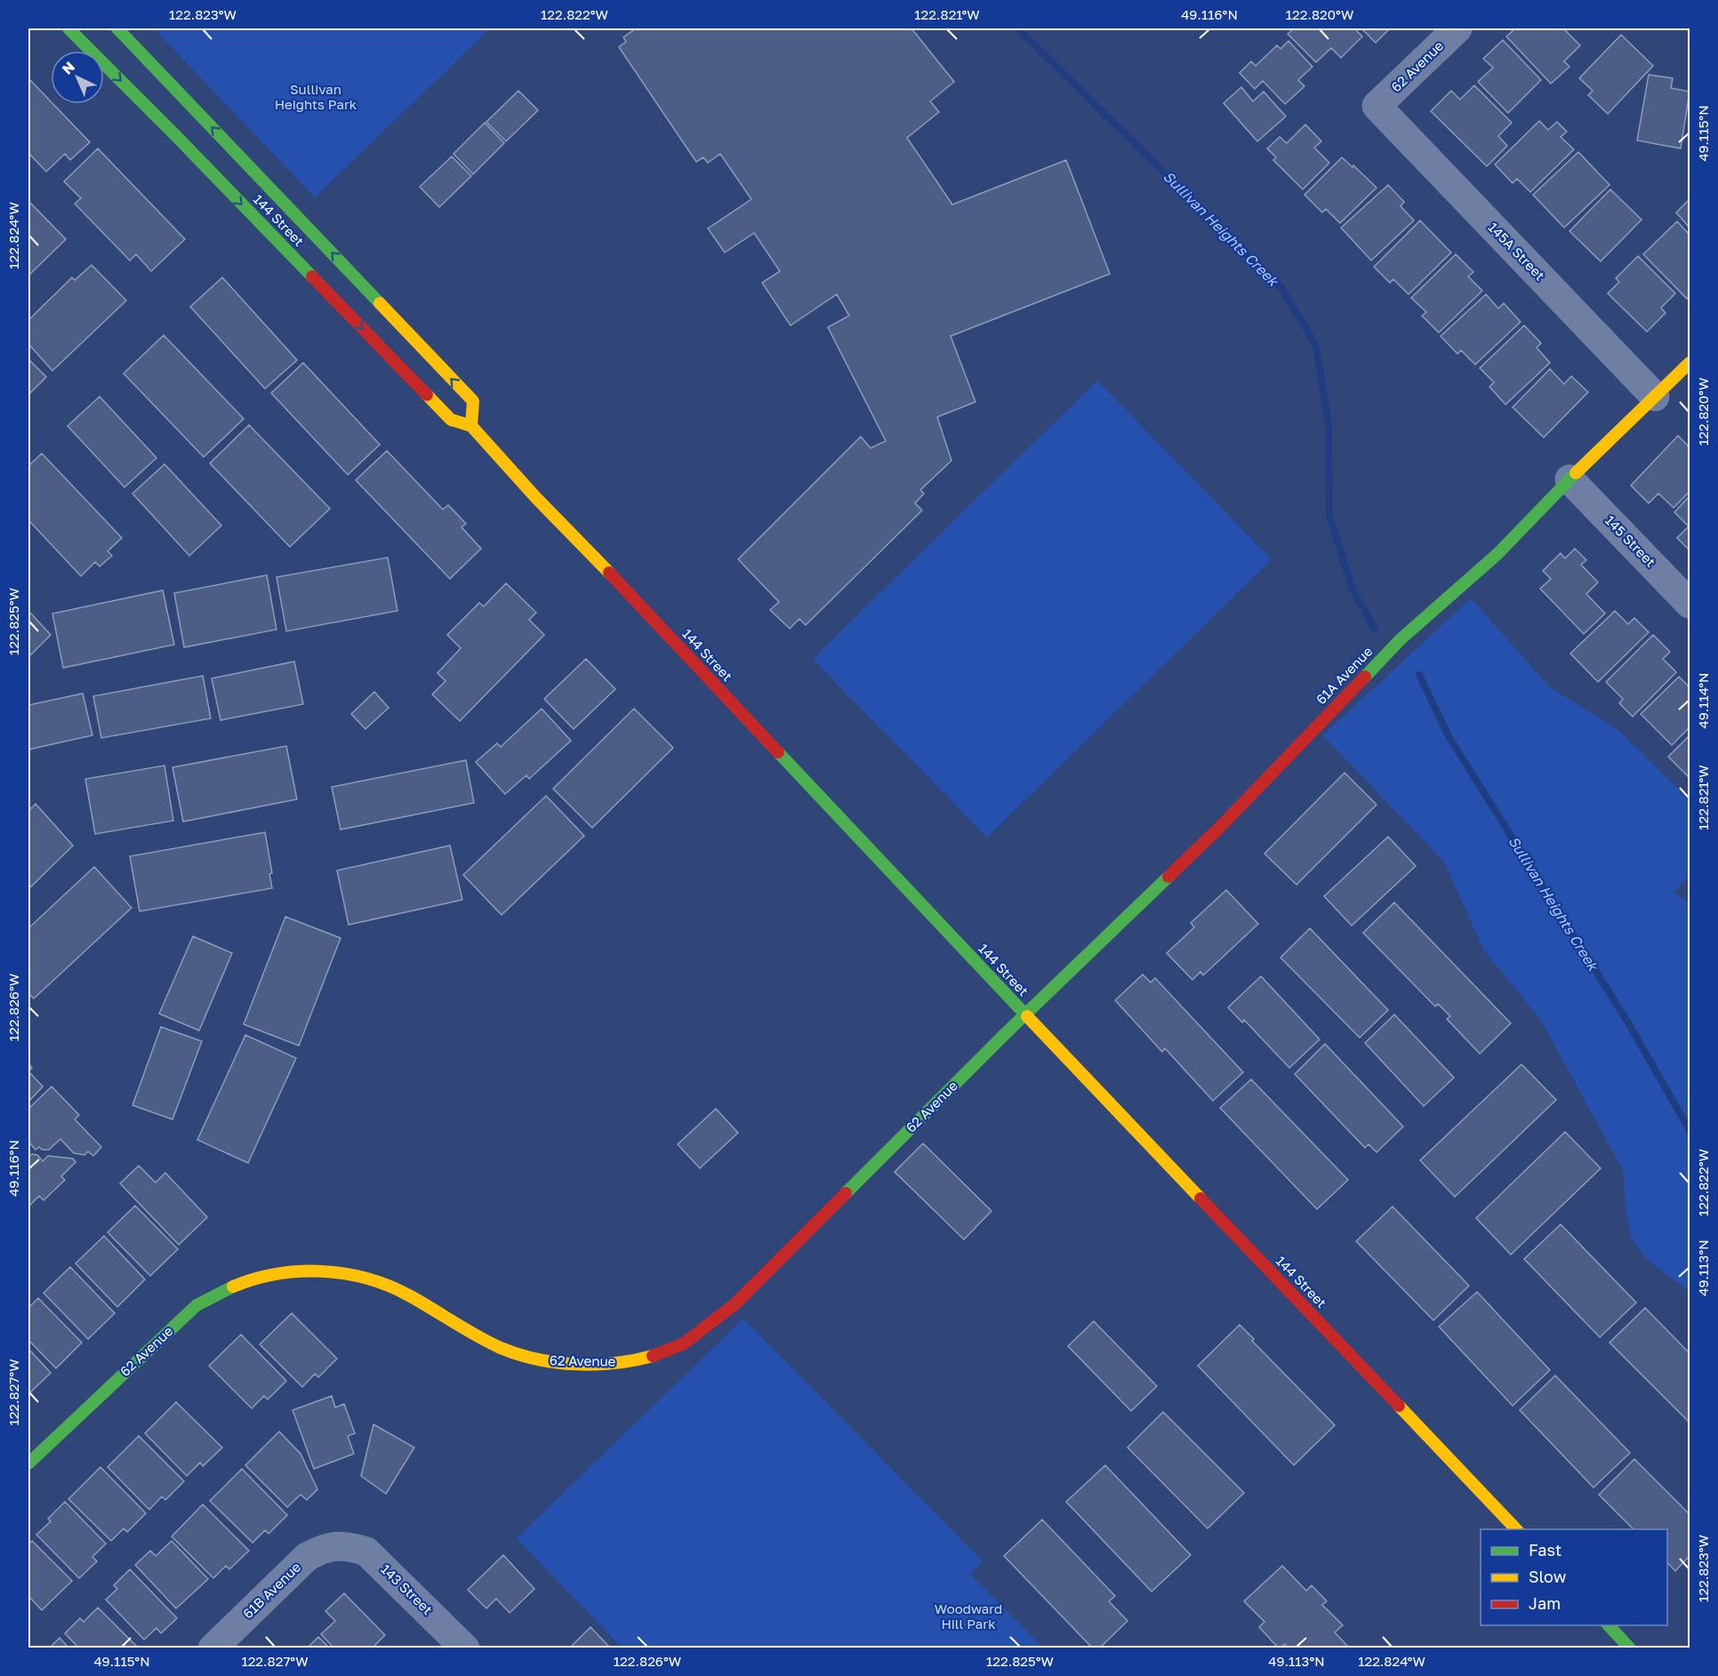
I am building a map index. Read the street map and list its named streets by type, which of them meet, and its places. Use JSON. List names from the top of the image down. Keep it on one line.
{"streets":{"main road":["62 Avenue","144 Street","61A Avenue"],"street":["145A Street","145 Street","143 Street","61B Avenue"]},"crossings":[["62 Avenue","144 Street"],["62 Avenue","145A Street"],["62 Avenue","61A Avenue"],["144 Street","61A Avenue"],["145A Street","61A Avenue"],["145 Street","61A Avenue"],["143 Street","61B Avenue"]],"water":["Sullivan Heights Creek"],"parks":["Sullivan Heights Park","Woodward Hill Park"],"legend":["Fast","Slow","Jam"],"north":"top left","coordinates":["122.823°W","122.822°W","122.821°W","49.116°N","122.820°W","49.115°N","122.824°W","122.825°W","49.114°N","122.826°W","49.113°N","122.827°W"]}
